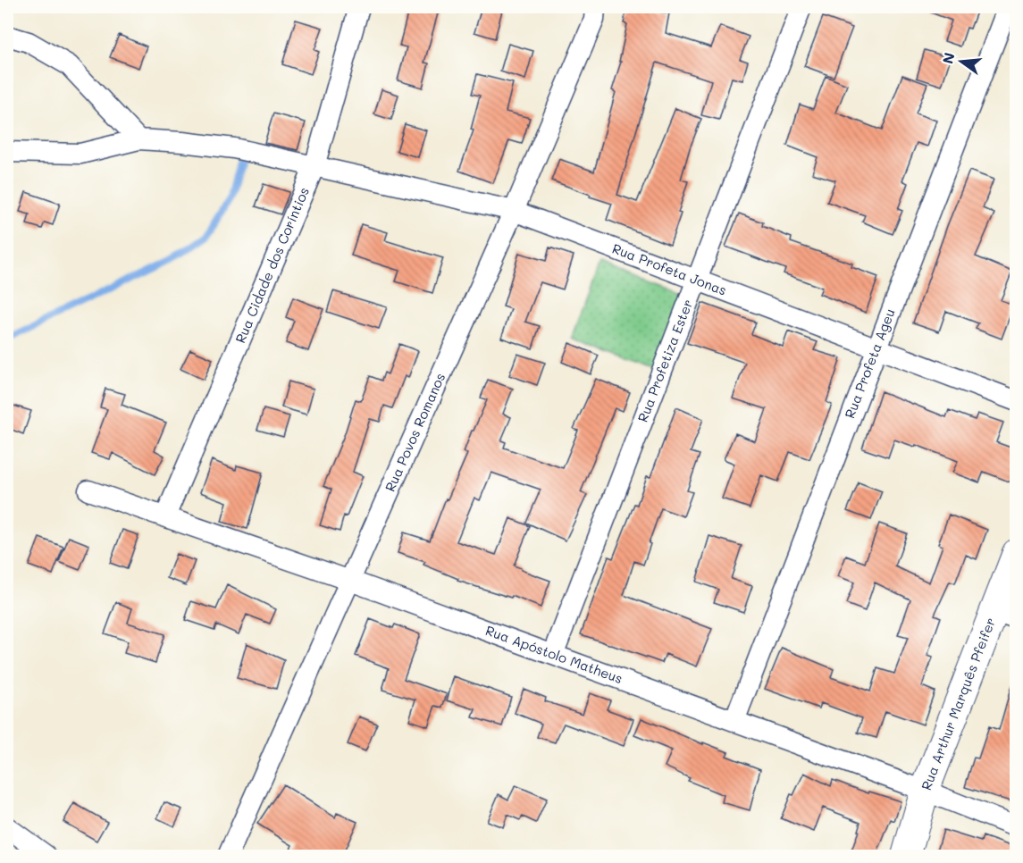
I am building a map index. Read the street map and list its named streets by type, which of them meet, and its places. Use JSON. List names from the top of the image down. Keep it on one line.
{"streets":{"street":["Rua Cidade dos Coríntios","Rua Profeta Jonas","Rua Profetiza Ester","Rua Profeta Ageu","Rua Povos Romanos","Rua Apóstolo Matheus","Rua Arthur Marquês Pfeifer"]},"crossings":[["Rua Cidade dos Coríntios","Rua Profeta Jonas"],["Rua Cidade dos Coríntios","Rua Apóstolo Matheus"],["Rua Profeta Jonas","Rua Profetiza Ester"],["Rua Profeta Jonas","Rua Profeta Ageu"],["Rua Profeta Jonas","Rua Povos Romanos"],["Rua Profetiza Ester","Rua Apóstolo Matheus"],["Rua Profeta Ageu","Rua Apóstolo Matheus"],["Rua Povos Romanos","Rua Apóstolo Matheus"],["Rua Apóstolo Matheus","Rua Arthur Marquês Pfeifer"]],"north":"left"}
